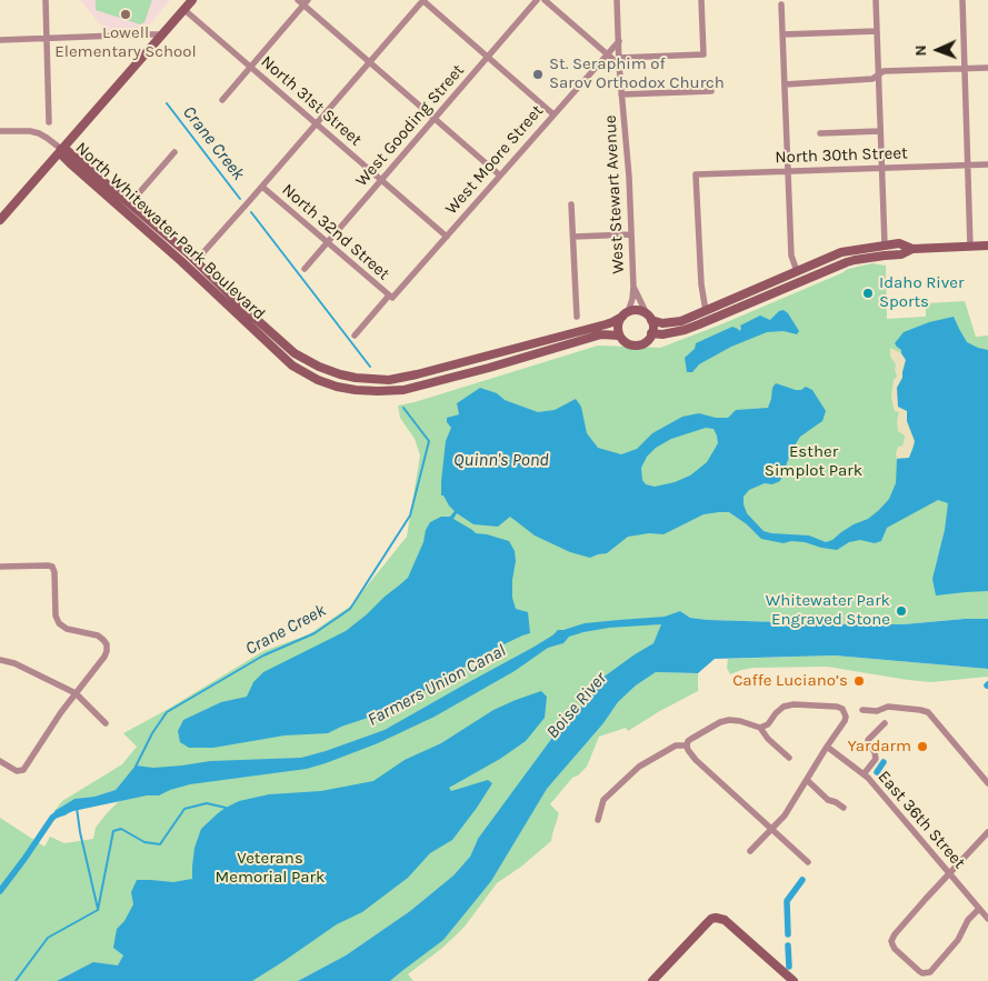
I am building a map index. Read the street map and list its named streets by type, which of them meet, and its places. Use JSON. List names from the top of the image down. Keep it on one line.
{"streets":{"street":["North 31st Street","West Gooding Street","North 30th Street","West Moore Street","West Stewart Avenue","North Whitewater Park Boulevard","North 32nd Street","East 36th Street"]},"crossings":[["North 31st Street","West Gooding Street"],["North 31st Street","West Moore Street"],["West Gooding Street","North 32nd Street"],["West Moore Street","West Stewart Avenue"],["West Moore Street","North 32nd Street"],["West Stewart Avenue","North Whitewater Park Boulevard"]],"water":["Crane Creek","Quinn's Pond","Farmers Union Canal","Boise River"],"parks":["Esther Simplot Park","Veterans Memorial Park"],"places":["Lowell Elementary School","St. Seraphim of Sarov Orthodox Church","Idaho River Sports","Whitewater Park Engraved Stone","Caffe Luciano’s","Yardarm"],"north":"left"}
